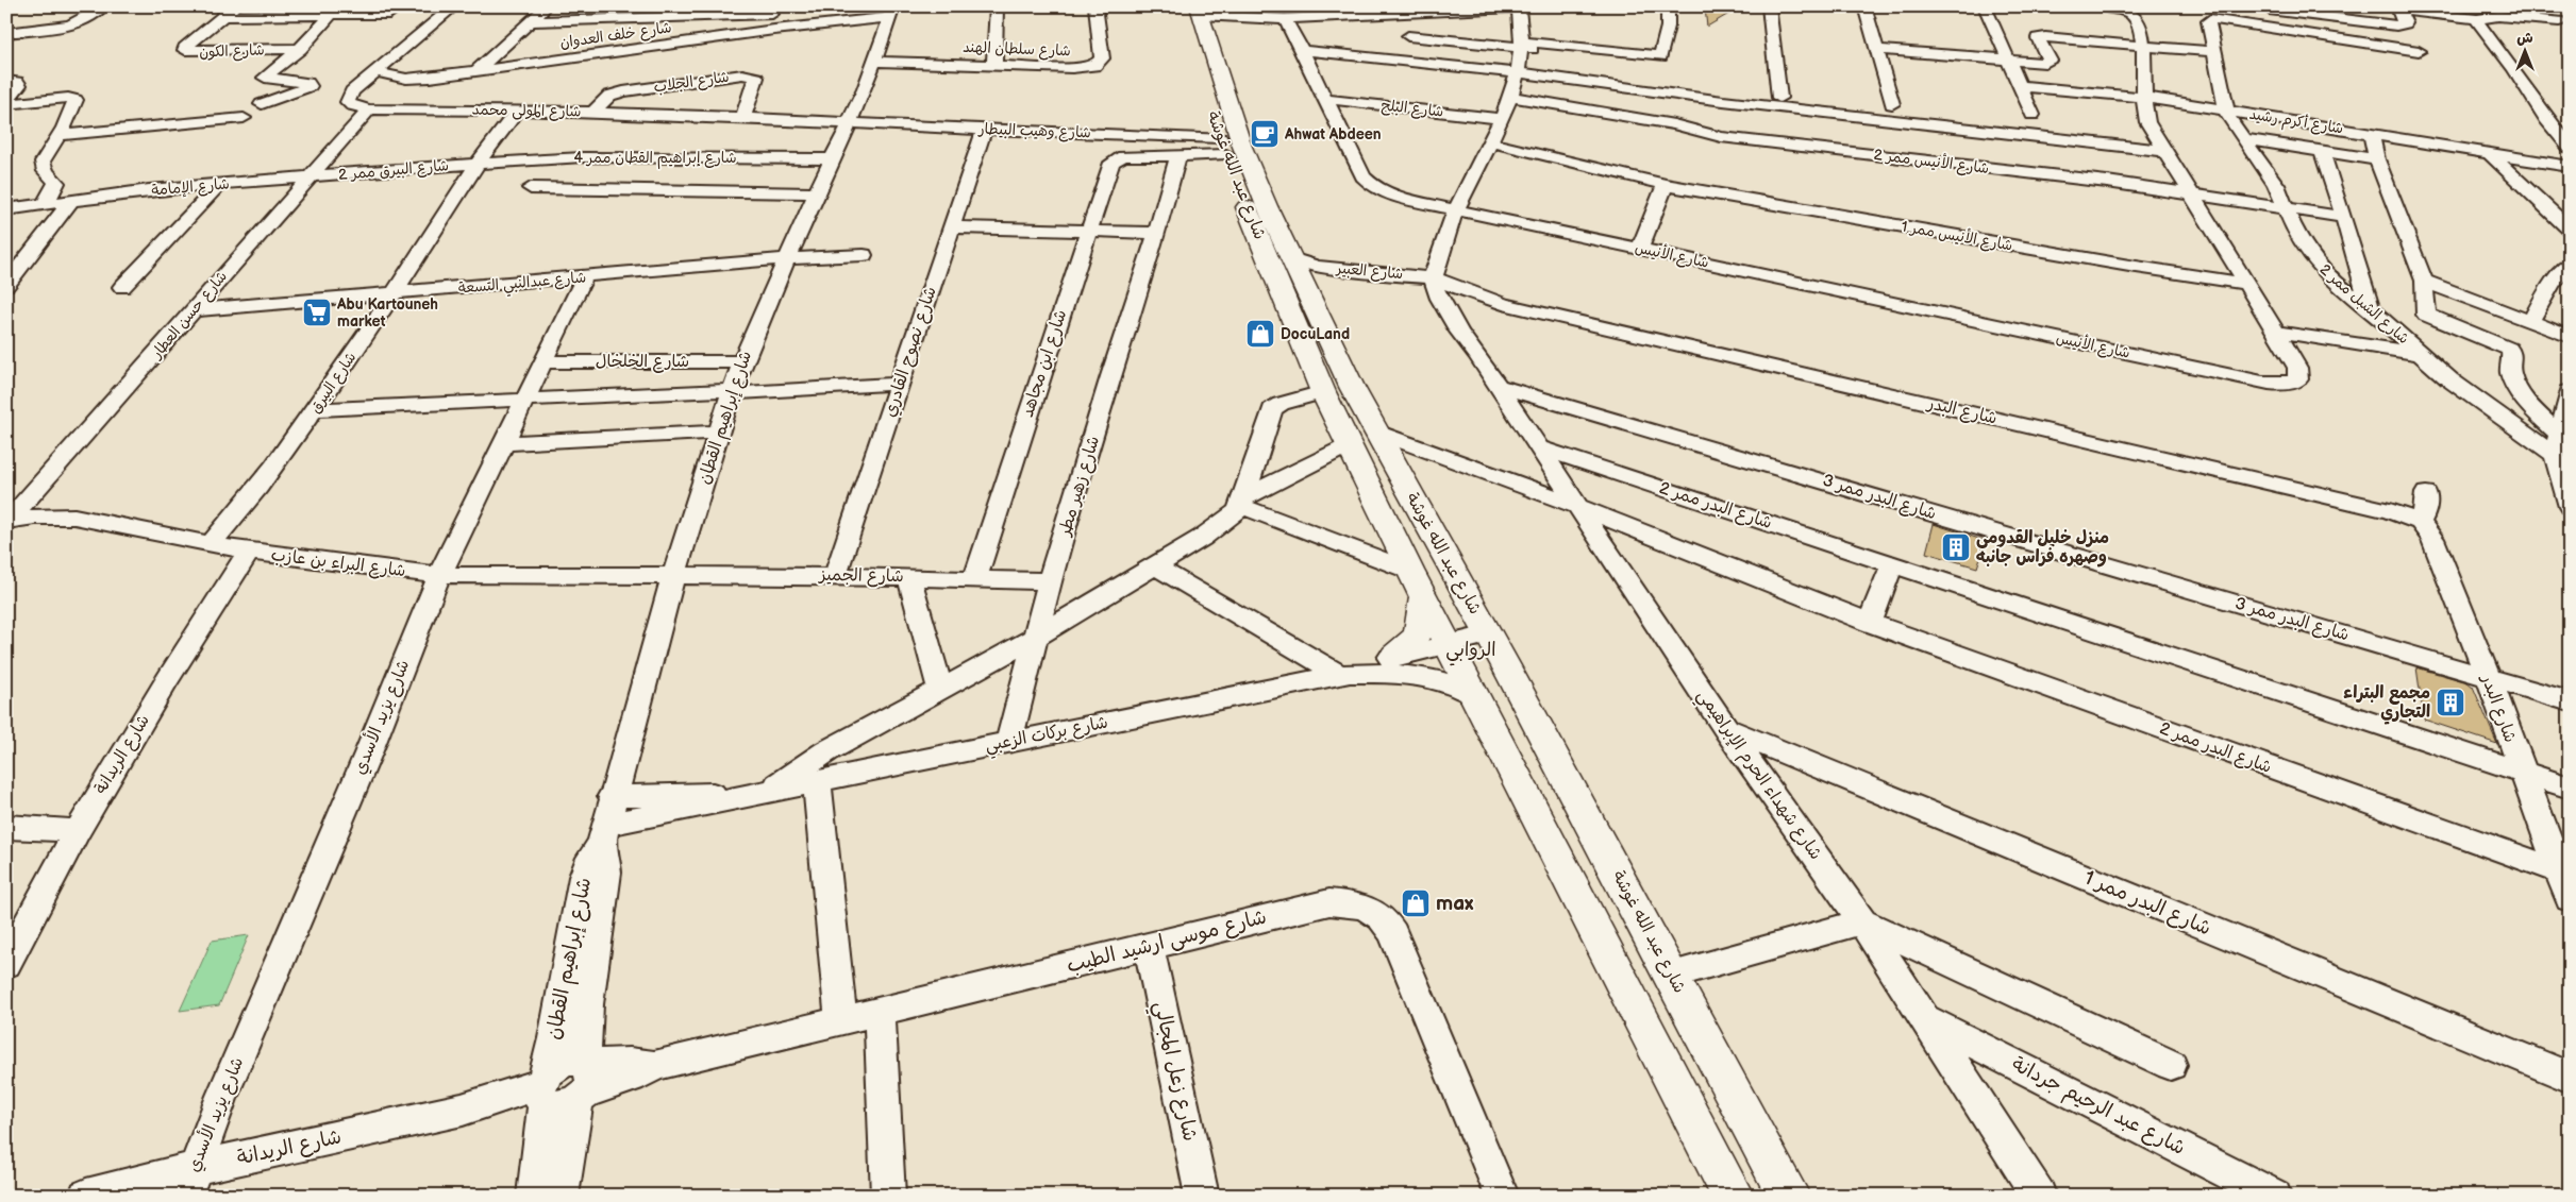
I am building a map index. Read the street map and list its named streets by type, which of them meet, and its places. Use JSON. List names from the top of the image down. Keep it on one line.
{"streets":{"main road":["شارع عبد الله غوشة"],"street":["شارع خلف العدوان","شارع سلطان الهند","شارع الكون","شارع الجلاب","شارع البلح","شارع المولى محمد","شارع أكرم رشيد","شارع وهيب البيطار","شارع إبراهيم القطان ممر 4","شارع الأنيس ممر 2","شارع البيرق ممر 2","شارع الإمامة","شارع الأنيس ممر 1","شارع الأنيس","شارع العبير","شارع عبدالنبي التسعة","شارع الشبل ممر 2","شارع حسن العطار","شارع نصوح القادري","شارع الخلخال","شارع ابن مجاهد","شارع البيرق","شارع البدر","شارع إبراهيم القطان","شارع زهير مطر","شارع البدر ممر 3","شارع البدر ممر 2","شارع البراء بن عازب","شارع الجميز","شارع يزيد الأسدي","شارع بركات الزعبي","شارع الريدانة","شارع شهداء الحرم الإبراهيمي","شارع البدر ممر 1","شارع موسى ارشيد الطيب","شارع زعل المجالي","شارع عبد الرحيم جردانة"]},"crossings":[["شارع خلف العدوان","شارع المولى محمد"],["شارع خلف العدوان","شارع إبراهيم القطان"],["شارع سلطان الهند","شارع إبراهيم القطان"],["شارع الجلاب","شارع المولى محمد"],["شارع البلح","شارع الأنيس"],["شارع المولى محمد","شارع وهيب البيطار"],["شارع المولى محمد","شارع حسن العطار"],["شارع المولى محمد","شارع البيرق"],["شارع المولى محمد","شارع إبراهيم القطان"],["شارع أكرم رشيد","شارع الأنيس"],["شارع أكرم رشيد","شارع الشبل ممر 2"],["شارع وهيب البيطار","شارع عبد الله غوشة"],["شارع وهيب البيطار","شارع نصوح القادري"],["شارع وهيب البيطار","شارع إبراهيم القطان"],["شارع إبراهيم القطان ممر 4","شارع البيرق ممر 2"],["شارع إبراهيم القطان ممر 4","شارع البيرق"],["شارع إبراهيم القطان ممر 4","شارع إبراهيم القطان"],["شارع الأنيس ممر 2","شارع الأنيس"],["شارع الأنيس ممر 2","شارع الشبل ممر 2"],["شارع البيرق ممر 2","شارع الإمامة"],["شارع البيرق ممر 2","شارع حسن العطار"],["شارع البيرق ممر 2","شارع البيرق"],["شارع عبد الله غوشة","شارع العبير"],["شارع عبد الله غوشة","شارع البدر ممر 2"],["شارع عبد الله غوشة","شارع بركات الزعبي"],["شارع الإمامة","شارع حسن العطار"],["شارع الأنيس ممر 1","شارع الأنيس"],["شارع العبير","شارع البدر"],["شارع العبير","شارع شهداء الحرم الإبراهيمي"],["شارع عبدالنبي التسعة","شارع حسن العطار"],["شارع عبدالنبي التسعة","شارع البيرق"],["شارع عبدالنبي التسعة","شارع إبراهيم القطان"],["شارع عبدالنبي التسعة","شارع يزيد الأسدي"],["شارع حسن العطار","شارع البراء بن عازب"],["شارع نصوح القادري","شارع الجميز"],["شارع الخلخال","شارع إبراهيم القطان"],["شارع الخلخال","شارع يزيد الأسدي"],["شارع ابن مجاهد","شارع زهير مطر"],["شارع ابن مجاهد","شارع الجميز"],["شارع البيرق","شارع البراء بن عازب"],["شارع البدر","شارع البدر ممر 3"],["شارع البدر","شارع البدر ممر 2"],["شارع البدر","شارع شهداء الحرم الإبراهيمي"],["شارع إبراهيم القطان","شارع البراء بن عازب"],["شارع إبراهيم القطان","شارع الجميز"],["شارع إبراهيم القطان","شارع بركات الزعبي"],["شارع إبراهيم القطان","شارع الريدانة"],["شارع إبراهيم القطان","شارع موسى ارشيد الطيب"],["شارع زهير مطر","شارع الجميز"],["شارع زهير مطر","شارع بركات الزعبي"],["شارع البدر ممر 3","شارع شهداء الحرم الإبراهيمي"],["شارع البدر ممر 2","شارع شهداء الحرم الإبراهيمي"],["شارع البراء بن عازب","شارع الجميز"],["شارع البراء بن عازب","شارع يزيد الأسدي"],["شارع البراء بن عازب","شارع الريدانة"],["شارع يزيد الأسدي","شارع الريدانة"],["شارع الريدانة","شارع موسى ارشيد الطيب"],["شارع شهداء الحرم الإبراهيمي","شارع البدر ممر 1"],["شارع شهداء الحرم الإبراهيمي","شارع عبد الرحيم جردانة"],["شارع موسى ارشيد الطيب","شارع زعل المجالي"]],"districts":["الروابي"],"places":{"cafe":["Ahwat Abdeen"],"supermarket":["Abu Kartouneh market"],"shop":["DocuLand","max"],"building":["منزل خليل القدومي وصهره فراس جانبه","مجمع البتراء التجاري"]},"north":"top"}
